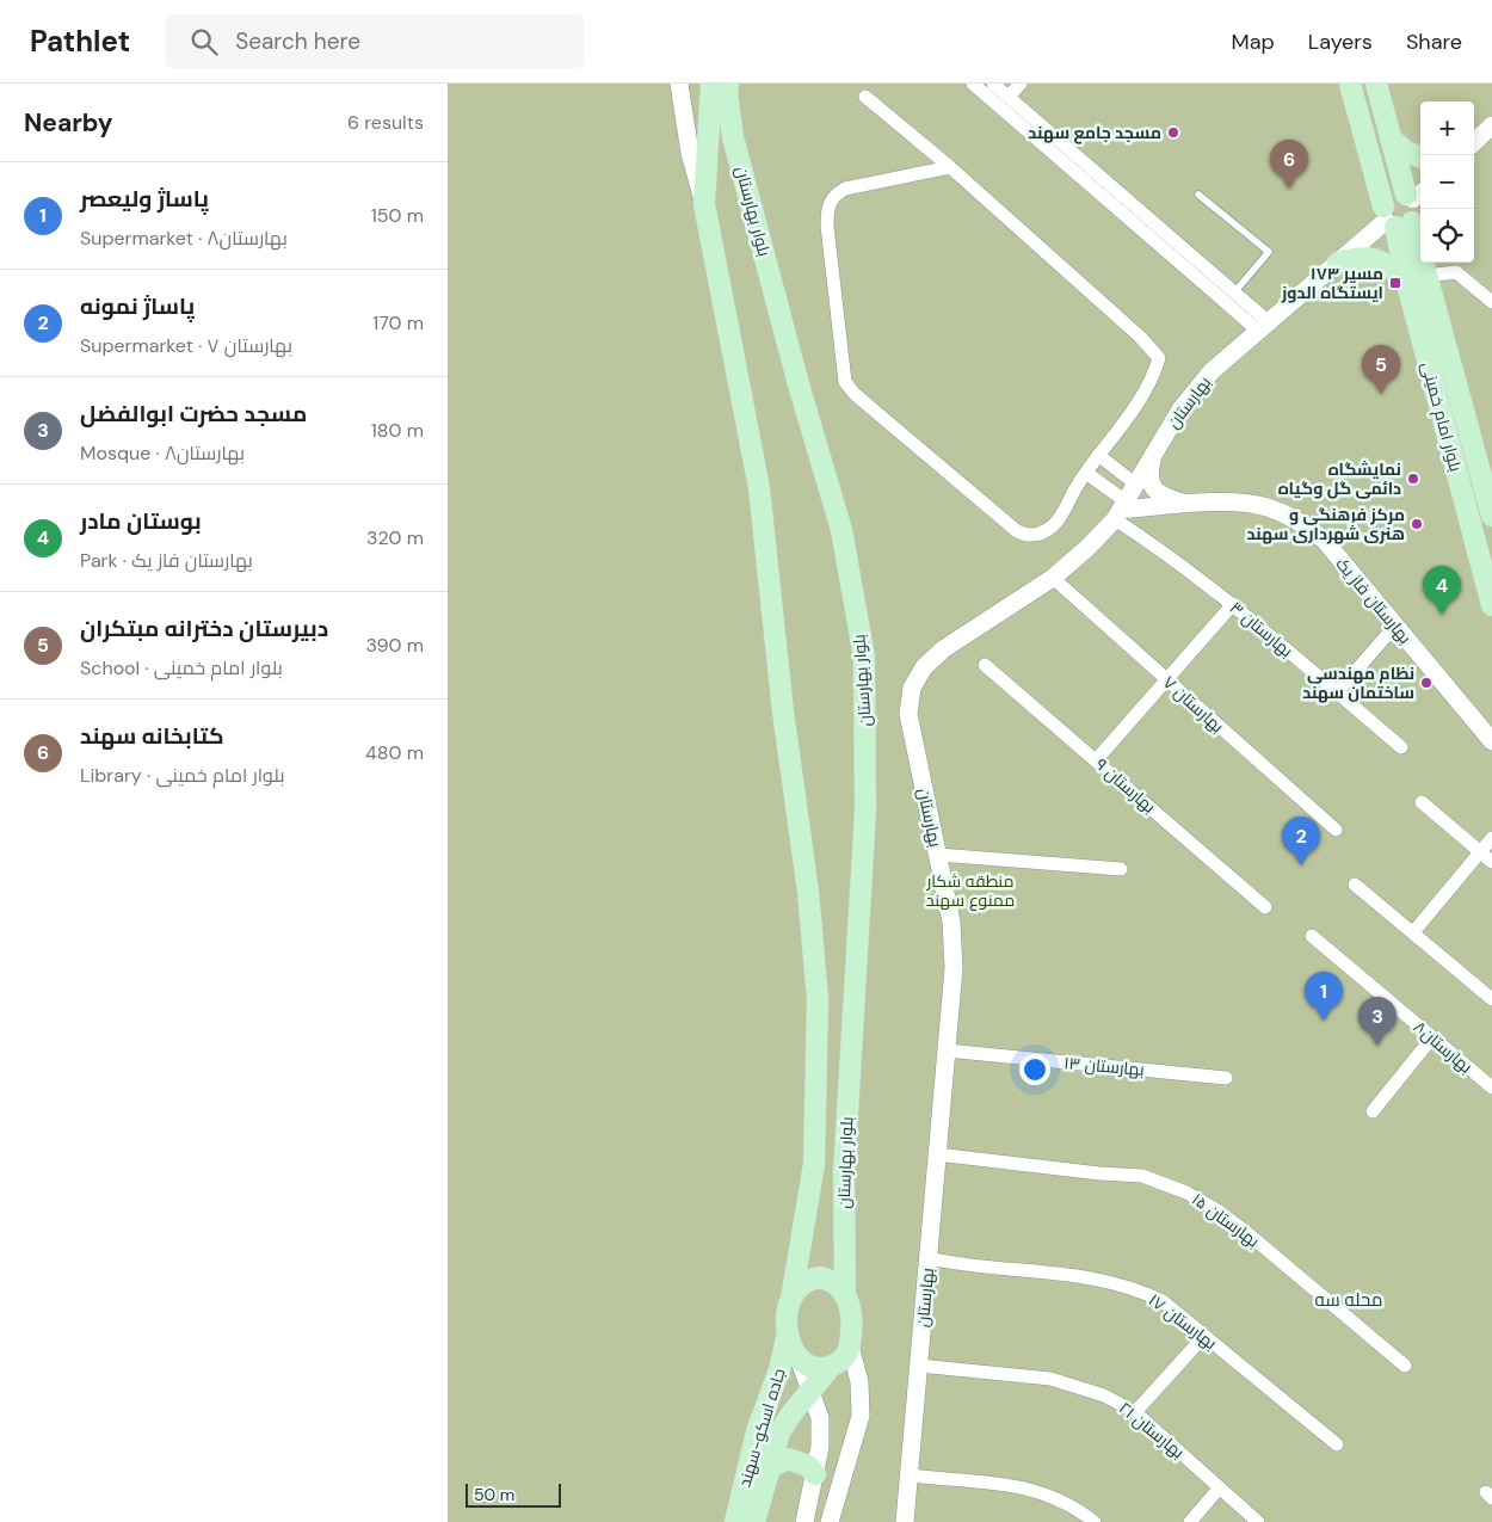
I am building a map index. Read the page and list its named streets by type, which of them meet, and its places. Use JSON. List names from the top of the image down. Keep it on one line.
{"streets":{"main road":["بلوار بهارستان","بلوار امام خمینی","جاده اسکو-سهند"],"street":["بهارستان","بهارستان فاز یک","بهارستان ۳","بهارستان ۷","بهارستان ۹","بهارستان۸","بهارستان ۱۳","بهارستان ۱۵","بهارستان ۱۷","بهارستان ۲۱"]},"crossings":[["بلوار بهارستان","جاده اسکو-سهند"],["بهارستان","بلوار امام خمینی"],["بهارستان","بهارستان فاز یک"],["بهارستان","بهارستان ۳"],["بهارستان","بهارستان ۷"],["بهارستان","بهارستان ۱۳"],["بهارستان","بهارستان ۱۵"],["بهارستان","بهارستان ۱۷"],["بهارستان","بهارستان ۲۱"],["بهارستان فاز یک","بهارستان ۳"]],"districts":["محله سه"],"parks":["منطقه شکار ممنوع سهند"],"places":{"other":["مسجد جامع سهند","نمایشگاه دائمی گل وگیاه","مرکز فرهنگی و هنری شهرداری سهند","نظام مهندسی ساختمان سهند"],"transit":["مسیر ۱۷۳ ایستگاه الدوز"]},"scale_bar":"50 m","page":{"header":"Pathlet","search":"Search here","nav":["Map","Layers","Share"],"heading":["Nearby","6 results"],"map_buttons":["+","−"],"pins":["6","5","4","2","1","3"],"list":[{"mark":"1","name":"پاساژ ولیعصر","note":"Supermarket · بهارستان۸","value":"150 m"},{"mark":"2","name":"پاساژ نمونه","note":"Supermarket · بهارستان ۷","value":"170 m"},{"mark":"3","name":"مسجد حضرت ابوالفضل","note":"Mosque · بهارستان۸","value":"180 m"},{"mark":"4","name":"بوستان مادر","note":"Park · بهارستان فاز یک","value":"320 m"},{"mark":"5","name":"دبیرستان دخترانه مبتکران","note":"School · بلوار امام خمینی","value":"390 m"},{"mark":"6","name":"کتابخانه سهند","note":"Library · بلوار امام خمینی","value":"480 m"}],"scale":"50 m"}}
